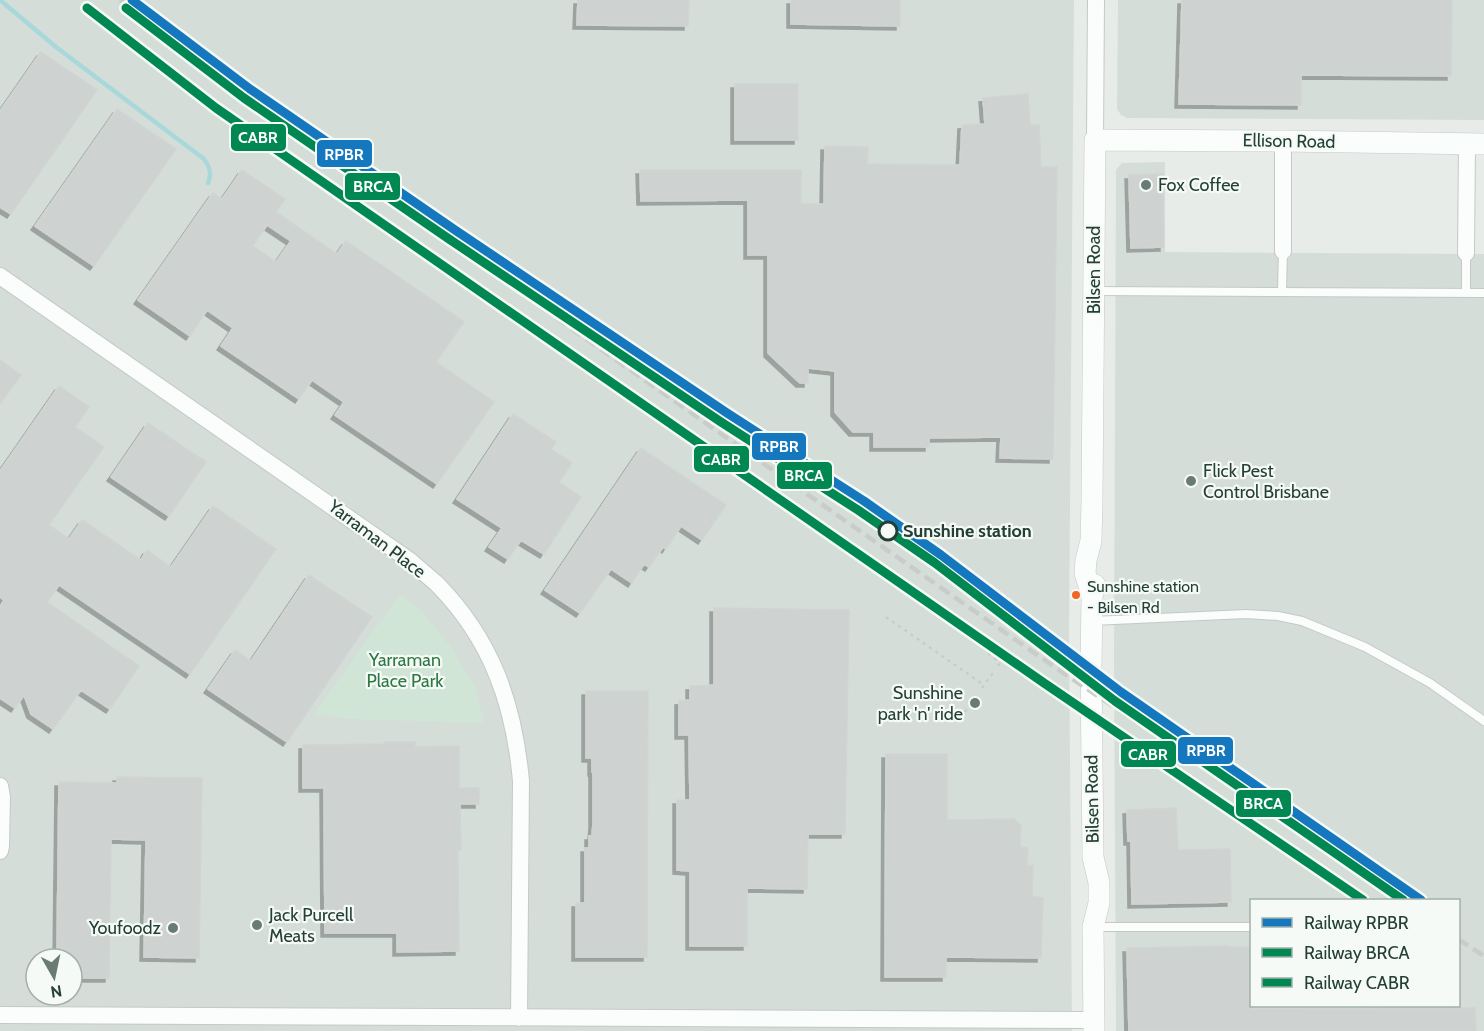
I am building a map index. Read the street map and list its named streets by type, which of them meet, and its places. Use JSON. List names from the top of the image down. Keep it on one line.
{"streets":{"street":["Ellison Road","Bilsen Road","Yarraman Place"]},"crossings":[["Ellison Road","Bilsen Road"]],"parks":["Yarraman Place Park"],"places":["Fox Coffee","Flick Pest Control Brisbane","Sunshine station","Sunshine station - Bilsen Rd","Sunshine park 'n' ride","Jack Purcell Meats","Youfoodz"],"lines":["rail line RPBR","rail line BRCA","rail line CABR"],"legend":["Railway RPBR","Railway BRCA","Railway CABR"],"north":"bottom"}
